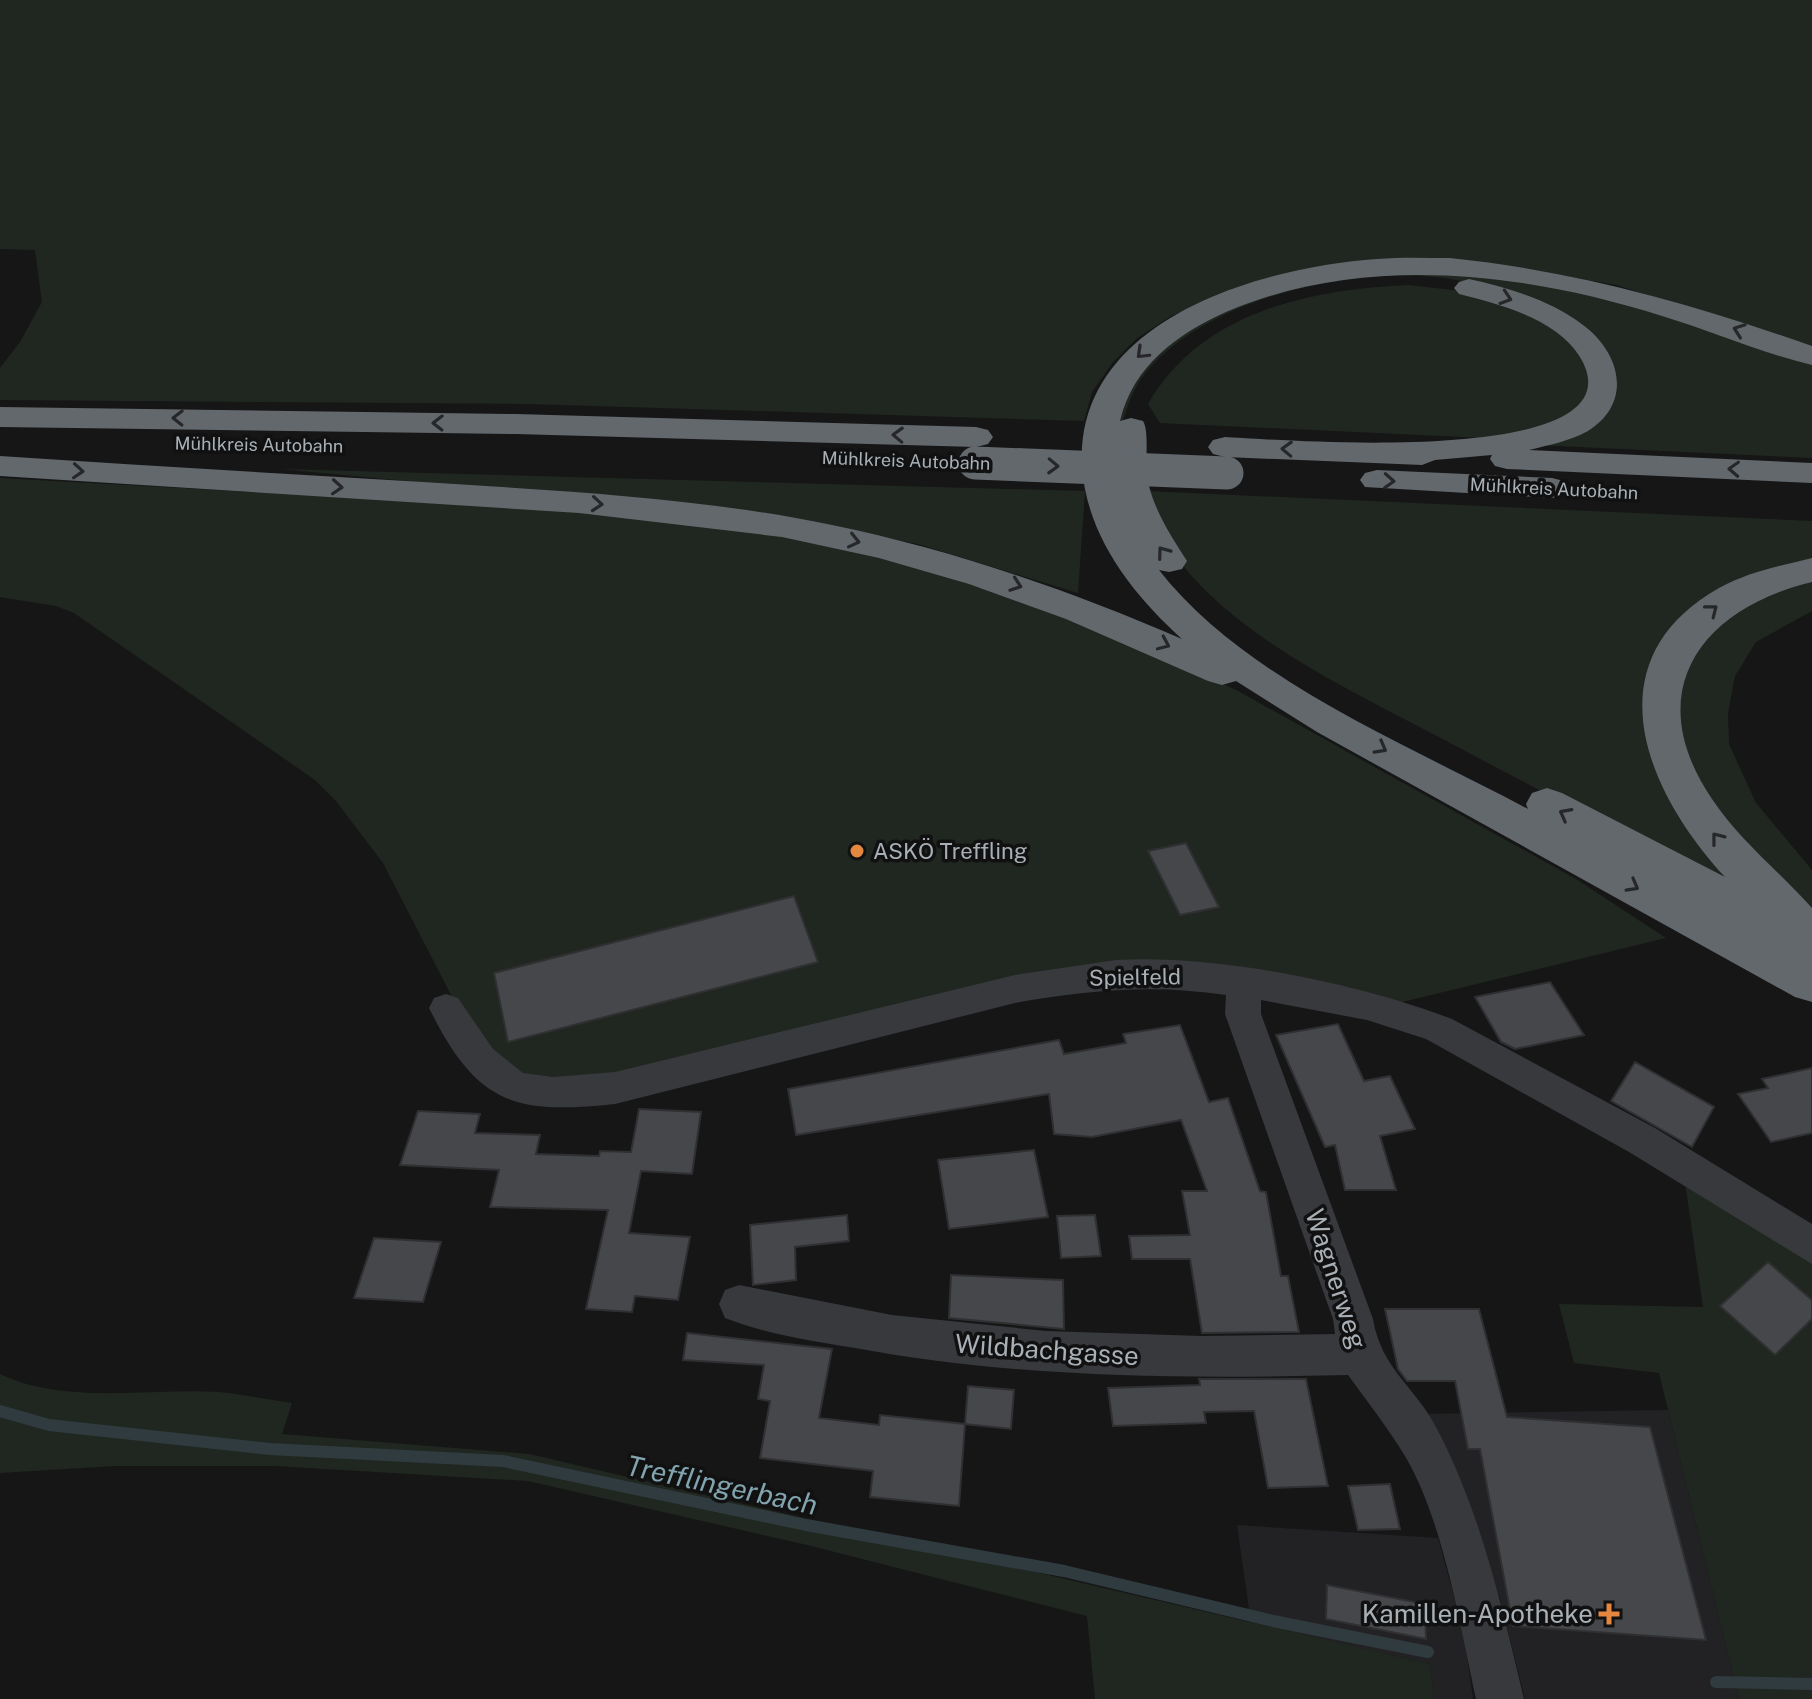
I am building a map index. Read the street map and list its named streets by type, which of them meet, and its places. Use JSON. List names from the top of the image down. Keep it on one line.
{"streets":{"highway":["Mühlkreis Autobahn"],"street":["Spielfeld","Wagnerweg","Wildbachgasse"]},"crossings":[["Spielfeld","Wagnerweg"],["Wagnerweg","Wildbachgasse"]],"water":["Trefflingerbach"],"places":{"other":["ASKÖ Treffling"],"health":["Kamillen-Apotheke"]}}
